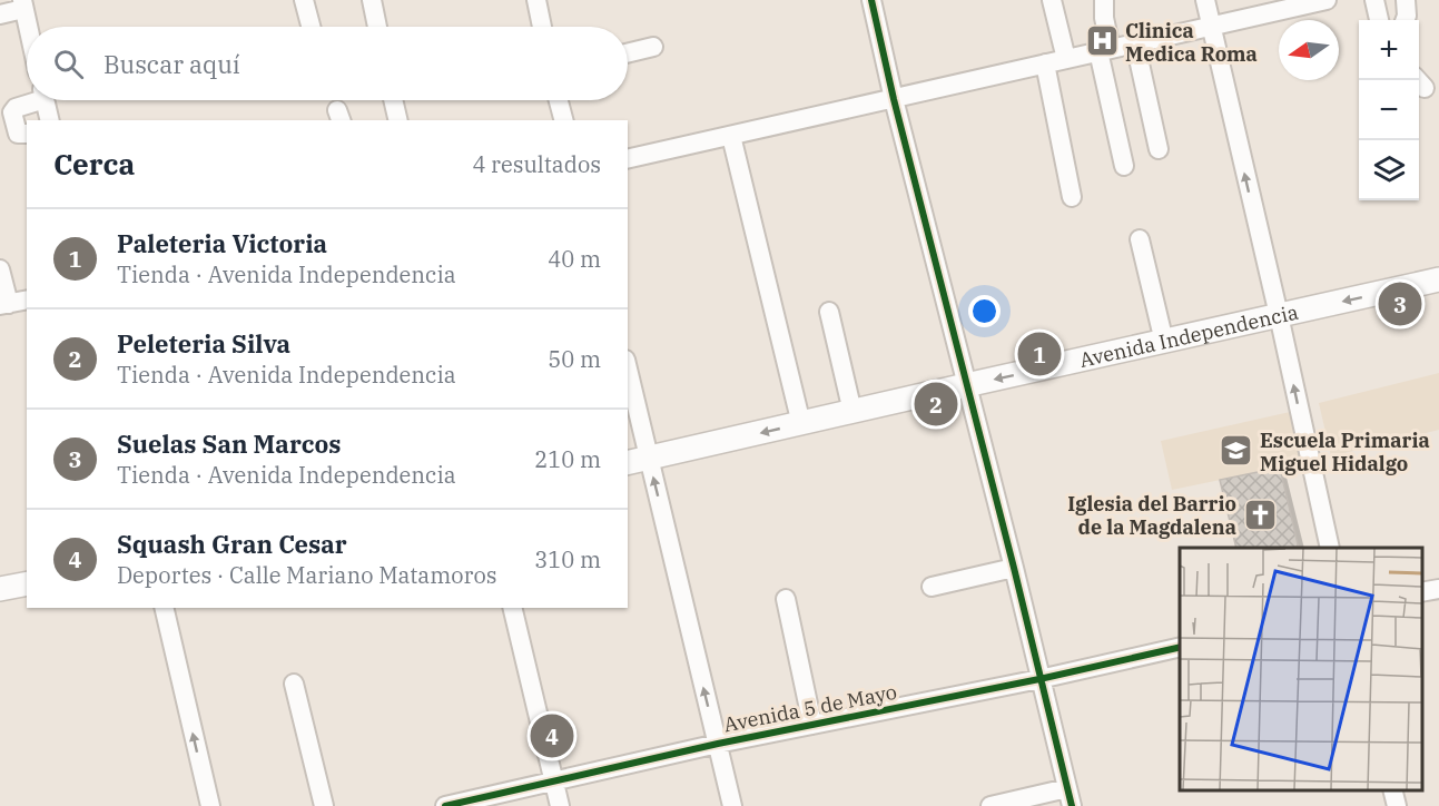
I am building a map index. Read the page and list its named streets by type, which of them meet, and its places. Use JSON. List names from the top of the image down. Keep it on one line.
{"streets":{"main road":["Avenida Independencia"],"street":["Avenida 5 de Mayo"]},"one_way":["Avenida Independencia"],"places":{"hospital":["Clinica Medica Roma"],"school or university":["Escuela Primaria Miguel Hidalgo"],"church":["Iglesia del Barrio de la Magdalena"]},"north":"left","page":{"map_buttons":["+","−"],"search":"Buscar aquí","heading":["Cerca","4 resultados"],"list":[{"mark":"1","name":"Paleteria Victoria","note":"Tienda · Avenida Independencia","value":"40 m"},{"mark":"2","name":"Peleteria Silva","note":"Tienda · Avenida Independencia","value":"50 m"},{"mark":"3","name":"Suelas San Marcos","note":"Tienda · Avenida Independencia","value":"210 m"},{"mark":"4","name":"Squash Gran Cesar","note":"Deportes · Calle Mariano Matamoros","value":"310 m"}],"pins":["3","1","2","4"]}}
